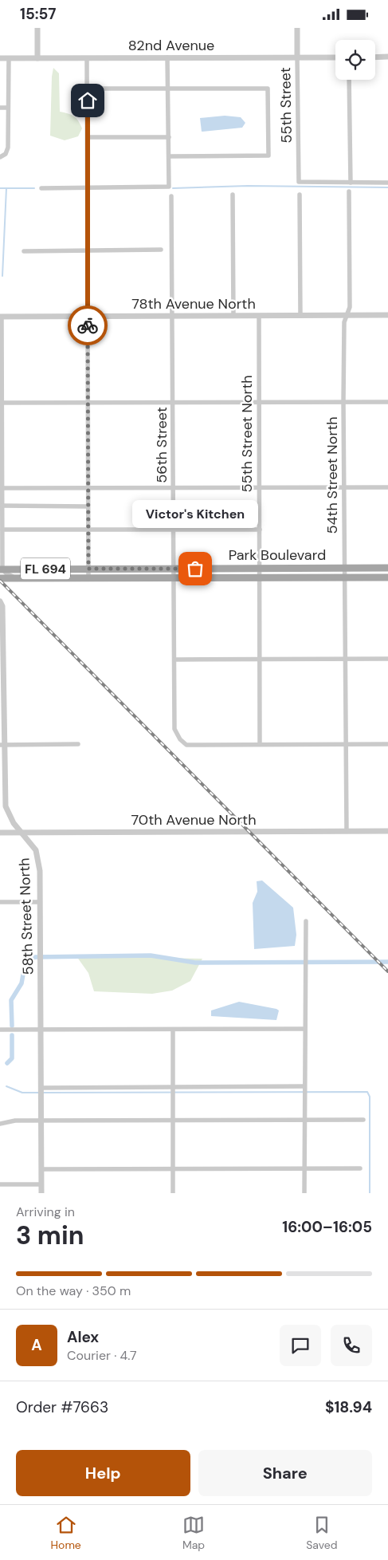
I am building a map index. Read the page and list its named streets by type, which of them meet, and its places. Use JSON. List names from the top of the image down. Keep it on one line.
{"streets":{"main road":["Park Boulevard","FL 694"],"street":["82nd Avenue","55th Street","78th Avenue North","55th Street North","56th Street","54th Street North","70th Avenue North","58th Street North"]},"crossings":[["82nd Avenue","55th Street"],["78th Avenue North","55th Street North"],["78th Avenue North","56th Street"],["78th Avenue North","54th Street North"],["55th Street North","56th Street"],["55th Street North","Park Boulevard"],["56th Street","Park Boulevard"],["54th Street North","Park Boulevard"],["54th Street North","70th Avenue North"],["70th Avenue North","58th Street North"]],"places":["Victor's Kitchen"],"page":{"status":"15:57","bubble":"Victor's Kitchen","heading":["3 min","Arriving in","16:00–16:05"],"panel":["Alex","Courier · 4.7","Order #7663","$18.94"],"bar":"On the way · 350 m","round":"A","buttons":["Help","Share"],"tabs":["Home","Map","Saved"]}}
